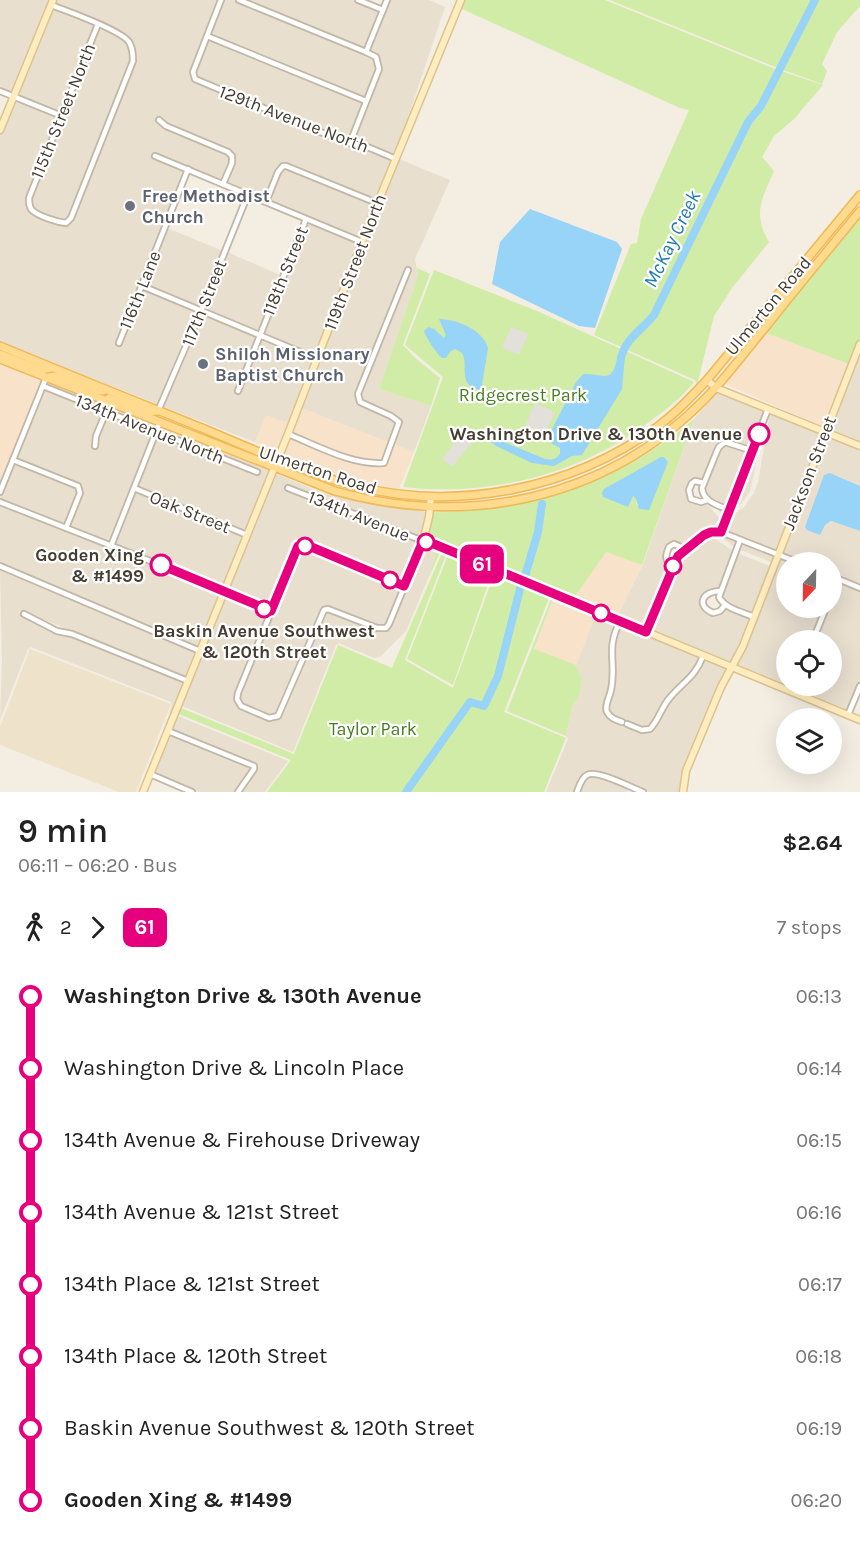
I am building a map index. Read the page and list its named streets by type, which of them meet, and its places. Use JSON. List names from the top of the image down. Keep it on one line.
{"streets":{"main road":["Ulmerton Road"],"street":["115th Street North","129th Avenue North","119th Street North","118th Street","116th Lane","117th Street","134th Avenue North","Jackson Street","Oak Street","134th Avenue"]},"crossings":[["129th Avenue North","119th Street North"],["119th Street North","Ulmerton Road"],["119th Street North","Oak Street"],["117th Street","Ulmerton Road"]],"water":["McKay Creek"],"parks":["Ridgecrest Park","Taylor Park"],"places":["Free Methodist Church","Shiloh Missionary Baptist Church","Washington Drive & 130th Avenue","Gooden Xing & #1499","Baskin Avenue Southwest & 120th Street"],"lines":["bus line 61"],"north":"bottom","page":{"on_map":"61","heading":["9 min","06:11 – 06:20 · Bus","$2.64"],"legs":["2","61","7 stops"],"list":[{"name":"Washington Drive & 130th Avenue","value":"06:13"},{"name":"Washington Drive & Lincoln Place","value":"06:14"},{"name":"134th Avenue & Firehouse Driveway","value":"06:15"},{"name":"134th Avenue & 121st Street","value":"06:16"},{"name":"134th Place & 121st Street","value":"06:17"},{"name":"134th Place & 120th Street","value":"06:18"},{"name":"Baskin Avenue Southwest & 120th Street","value":"06:19"},{"name":"Gooden Xing & #1499","value":"06:20"}]}}
